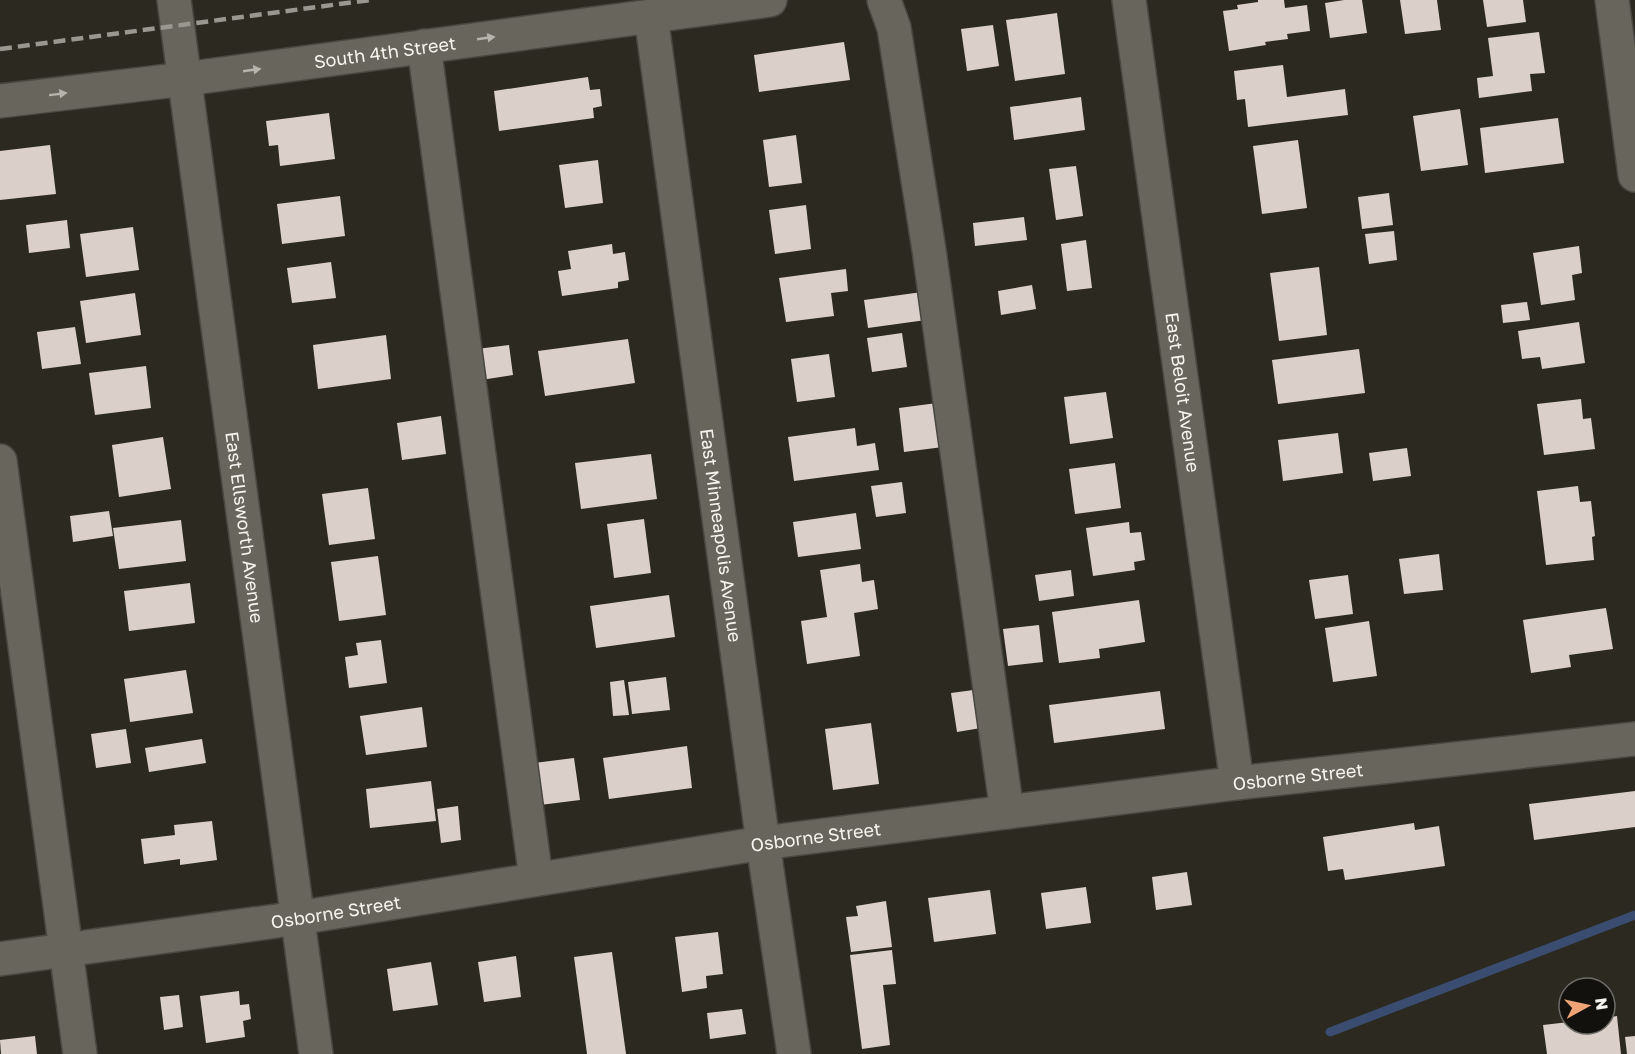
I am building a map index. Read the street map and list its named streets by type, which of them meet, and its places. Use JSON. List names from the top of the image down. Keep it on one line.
{"streets":{"street":["South 4th Street","East Beloit Avenue","East Ellsworth Avenue","East Minneapolis Avenue","Osborne Street"]},"crossings":[["South 4th Street","East Ellsworth Avenue"],["South 4th Street","East Minneapolis Avenue"],["East Beloit Avenue","Osborne Street"],["East Ellsworth Avenue","Osborne Street"],["East Minneapolis Avenue","Osborne Street"]],"one_way":["South 4th Street"],"north":"right"}
